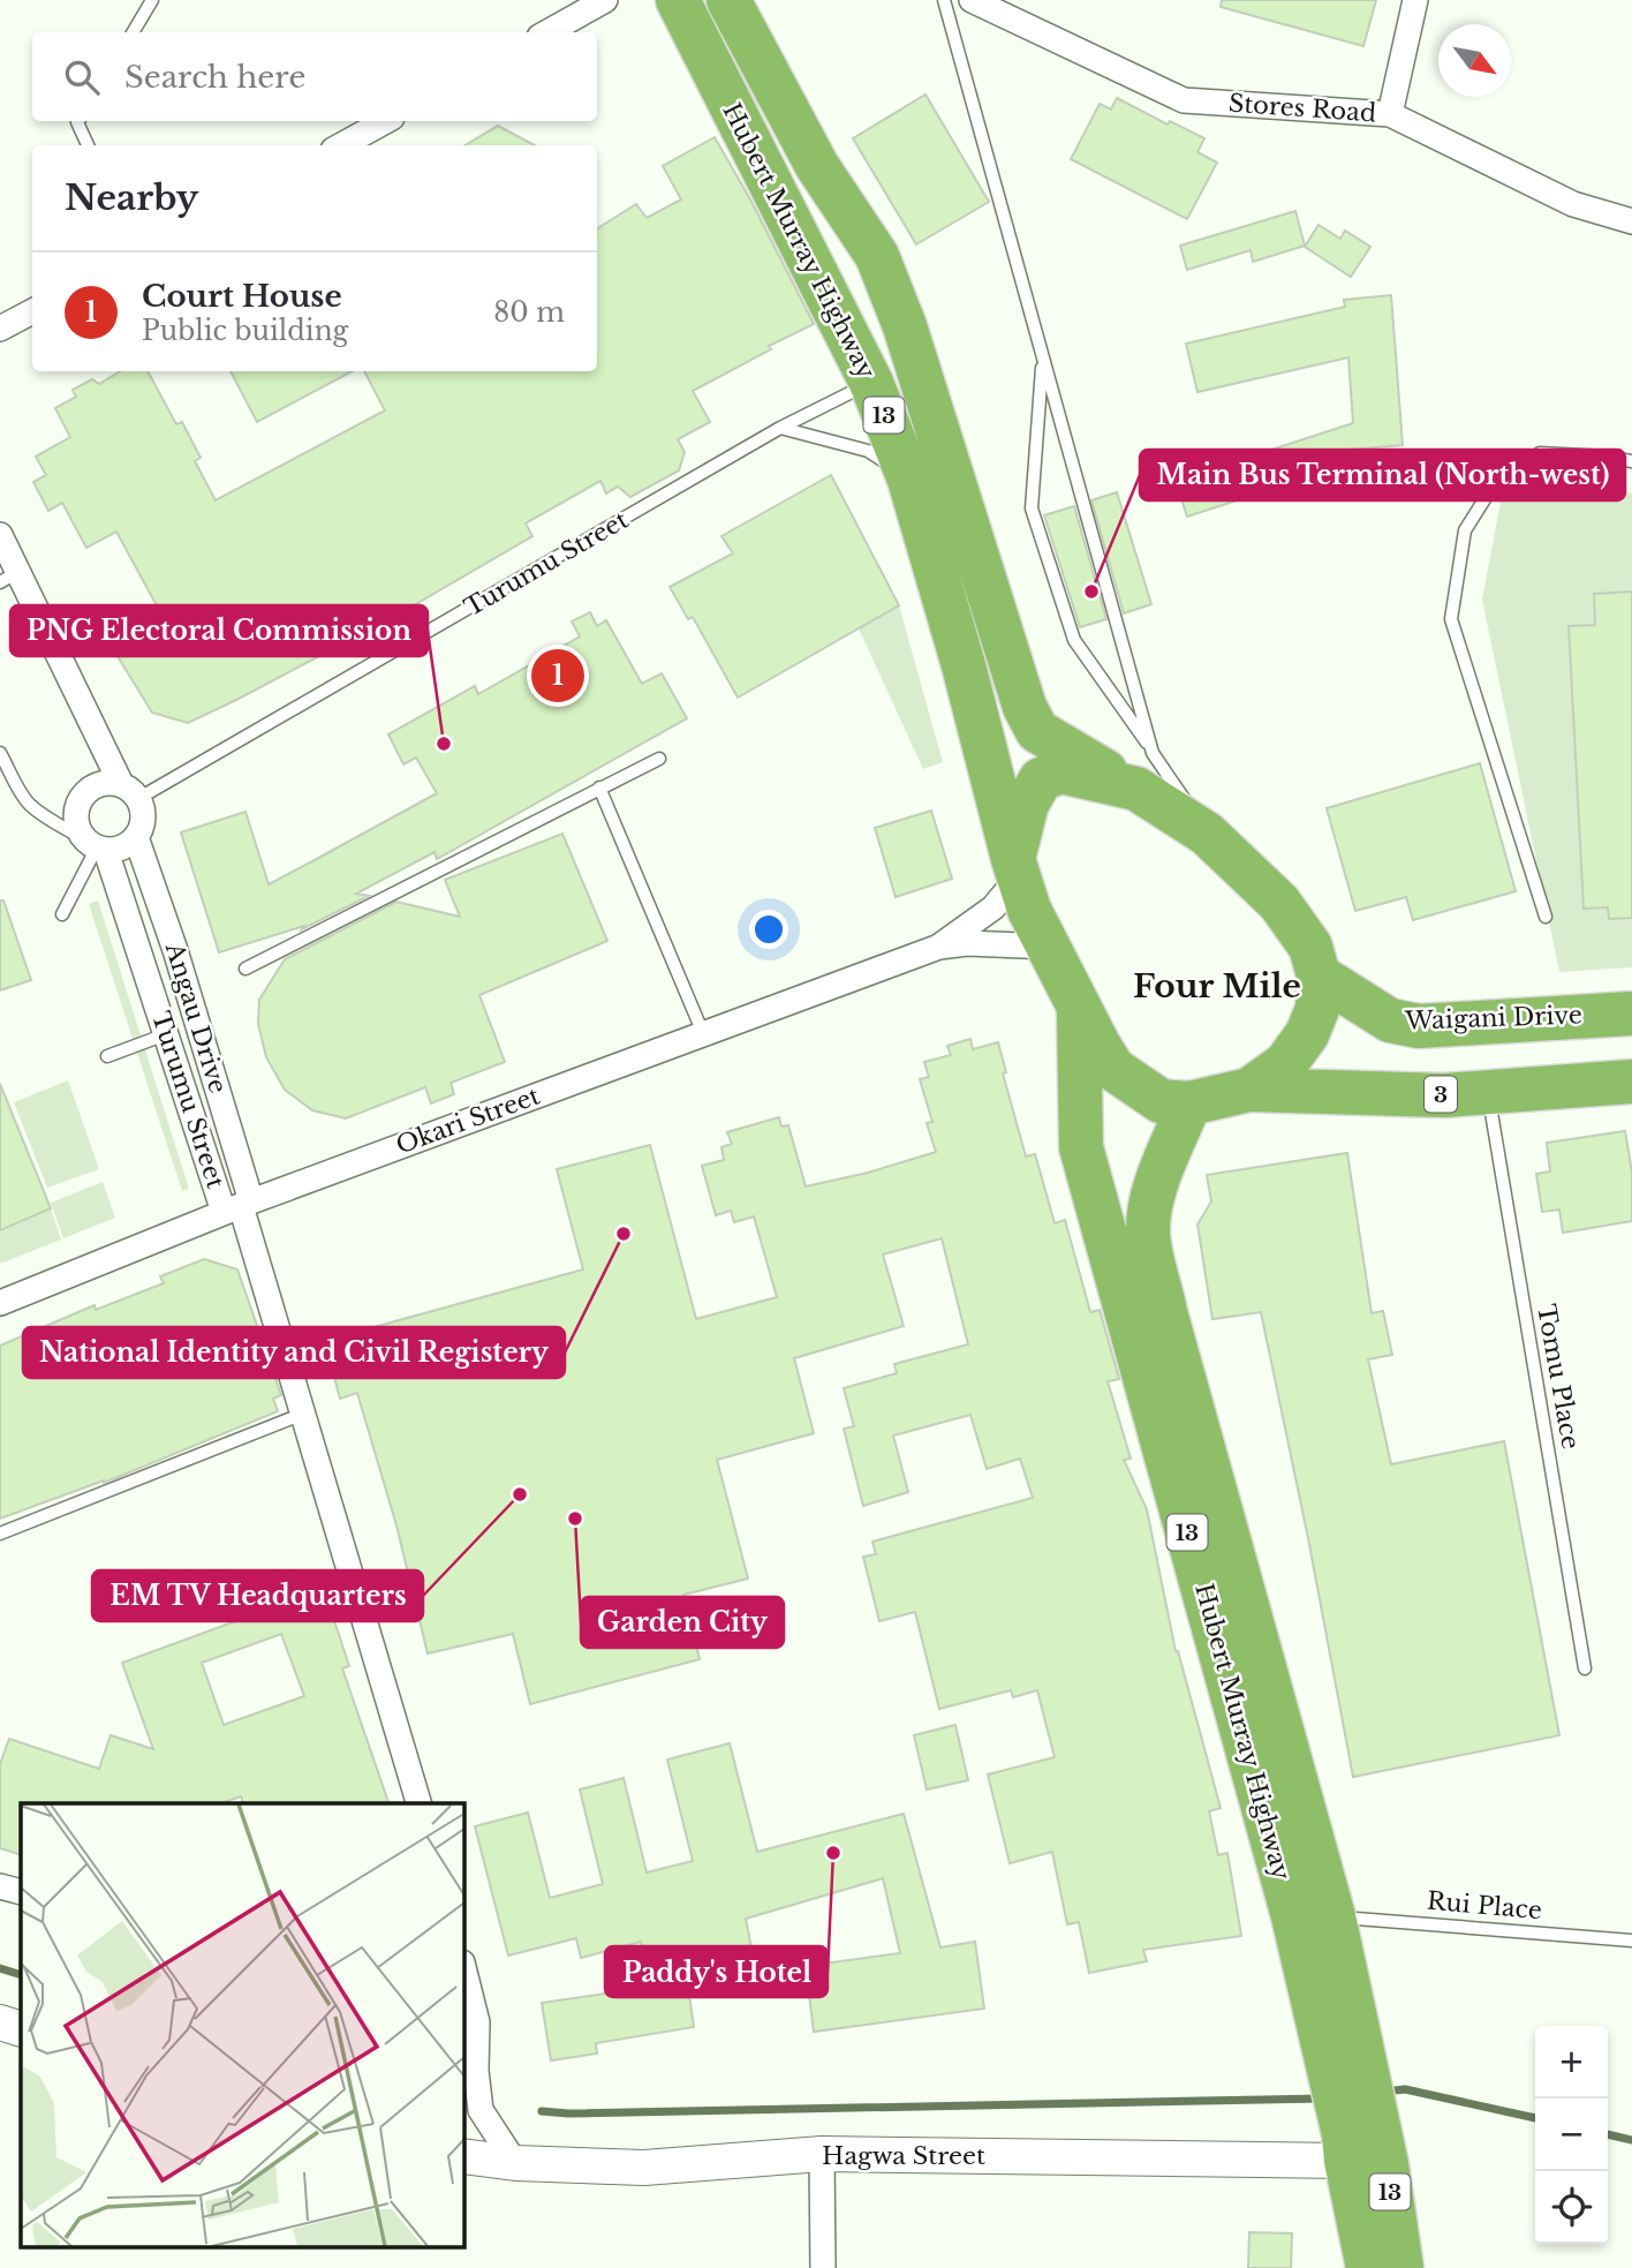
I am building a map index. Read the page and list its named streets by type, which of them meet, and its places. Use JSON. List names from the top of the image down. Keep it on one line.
{"streets":{"highway":["Hubert Murray Highway","13","Waigani Drive","3"],"street":["Stores Road","Turumu Street","Angau Drive","Okari Street","Hagwa Street"],"lane":["Tomu Place","Rui Place"]},"crossings":[["Hubert Murray Highway","13"],["Hubert Murray Highway","Turumu Street"],["Hubert Murray Highway","Okari Street"],["Hubert Murray Highway","Rui Place"],["Hubert Murray Highway","Hagwa Street"],["13","Waigani Drive"],["13","3"],["13","Okari Street"],["Turumu Street","Angau Drive"],["Turumu Street","Okari Street"],["Angau Drive","Okari Street"],["3","Tomu Place"]],"districts":["Four Mile"],"places":["Main Bus Terminal (North-west)","PNG Electoral Commission","National Identity and Civil Registery","EM TV Headquarters","Garden City","Paddy's Hotel"],"north":"bottom right","page":{"search":"Search here","heading":"Nearby","list":[{"mark":"1","name":"Court House","note":"Public building","value":"80 m"}],"pins":"1","map_buttons":["+","−"]}}
